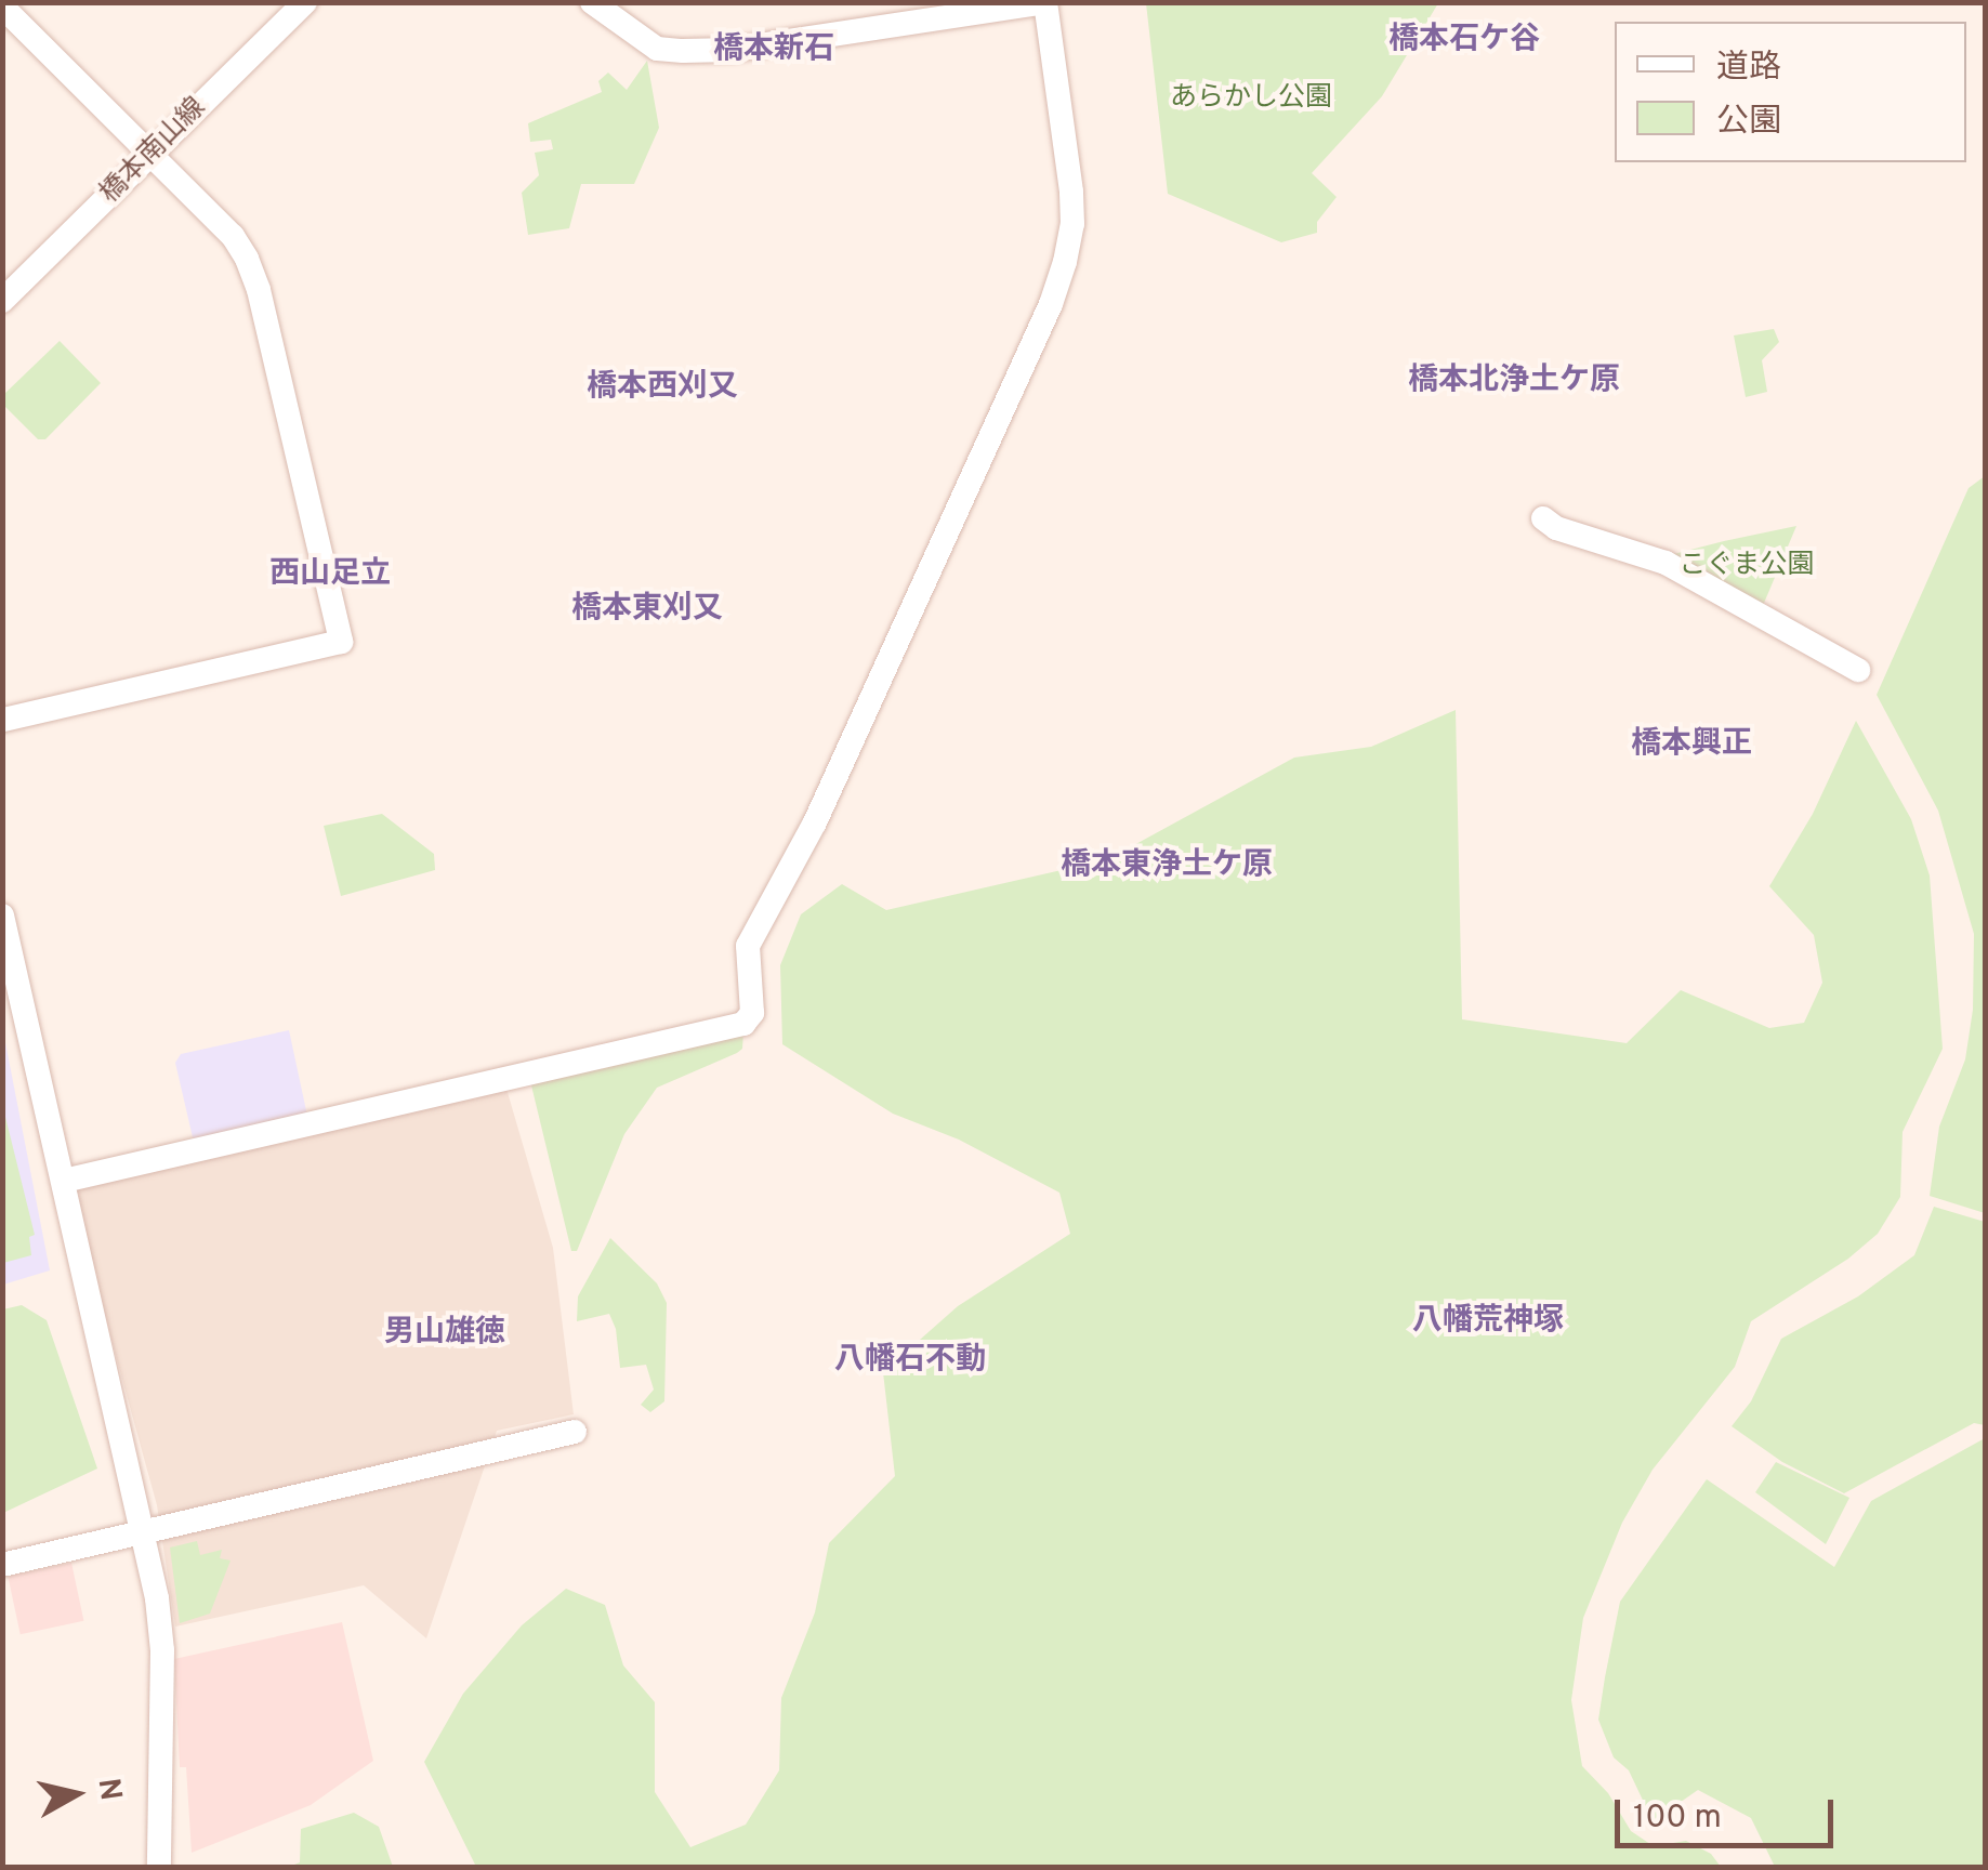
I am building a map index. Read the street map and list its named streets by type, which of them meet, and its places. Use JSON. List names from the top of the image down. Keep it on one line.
{"streets":{"street":["橋本南山線"]},"districts":["橋本石ケ谷","橋本新石","橋本北浄土ケ原","橋本西刈又","西山足立","橋本東刈又","橋本興正","橋本東浄土ケ原","八幡荒神塚","男山雄徳","八幡石不動"],"parks":["あらかし公園","こぐま公園"],"legend":["道路","公園"],"scale_bar":"100 m","north":"right"}
